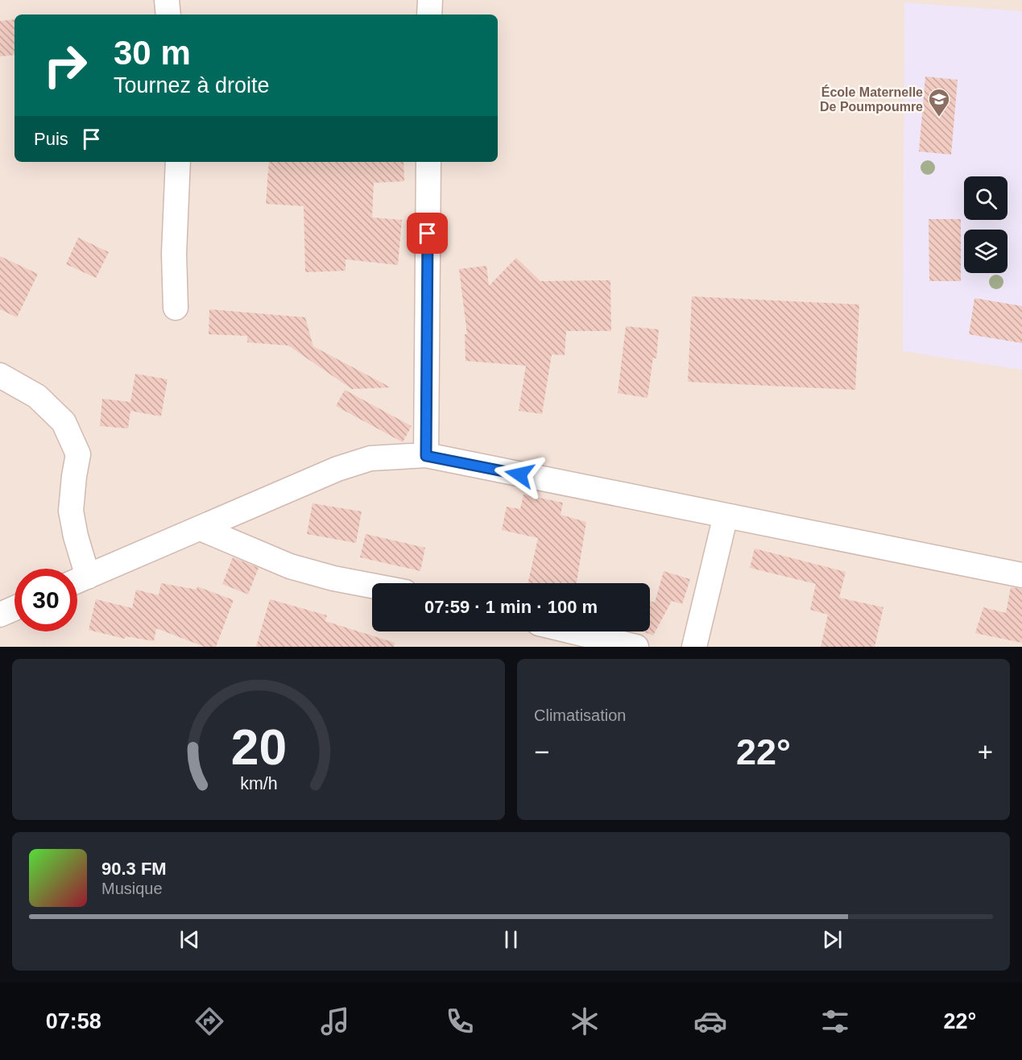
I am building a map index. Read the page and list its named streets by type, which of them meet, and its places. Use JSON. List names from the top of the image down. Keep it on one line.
{"places":{"school or university":["École Maternelle De Poumpoumre"]},"page":{"turn":["30 m","Tournez à droite"],"then":"Puis","limit":"30","trip":"07:59 · 1 min · 100 m","tile":"Climatisation","heat":["−","22°","+"],"song":["90.3 FM","Musique"],"tabs":["07:58","22°"],"gauge":["20","km/h"]}}
